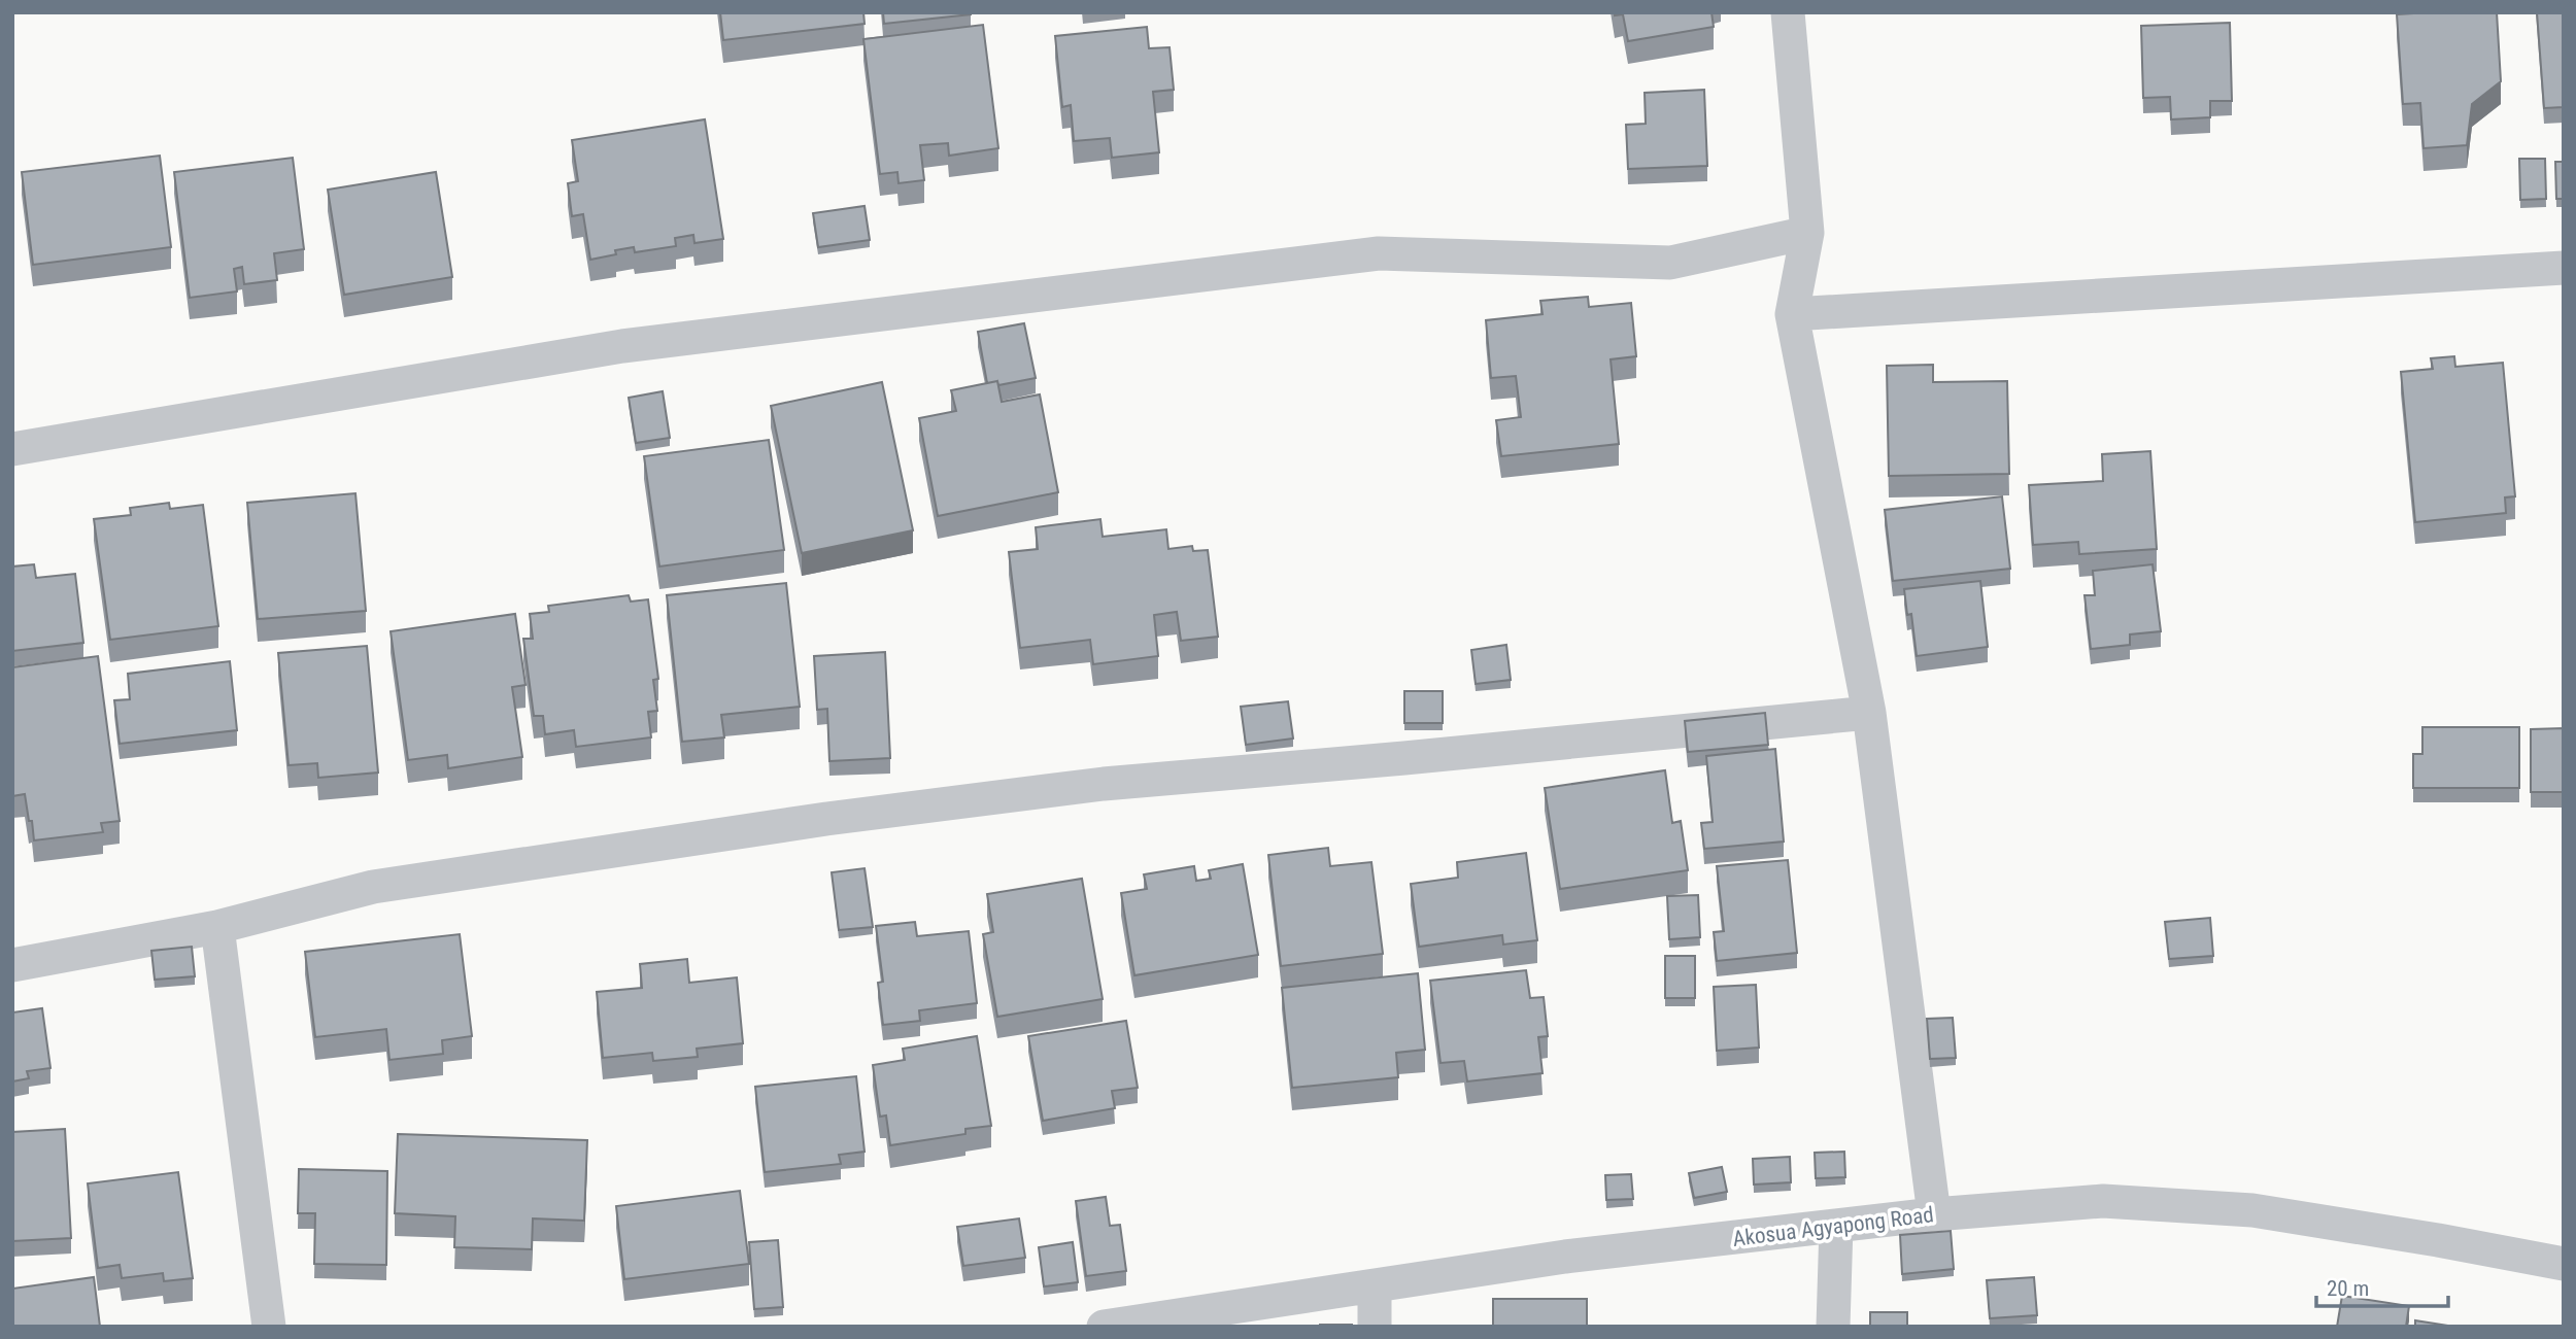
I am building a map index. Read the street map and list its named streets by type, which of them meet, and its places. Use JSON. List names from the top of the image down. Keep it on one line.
{"streets":{"street":["Akosua Agyapong Road"]},"scale_bar":"20 m"}
